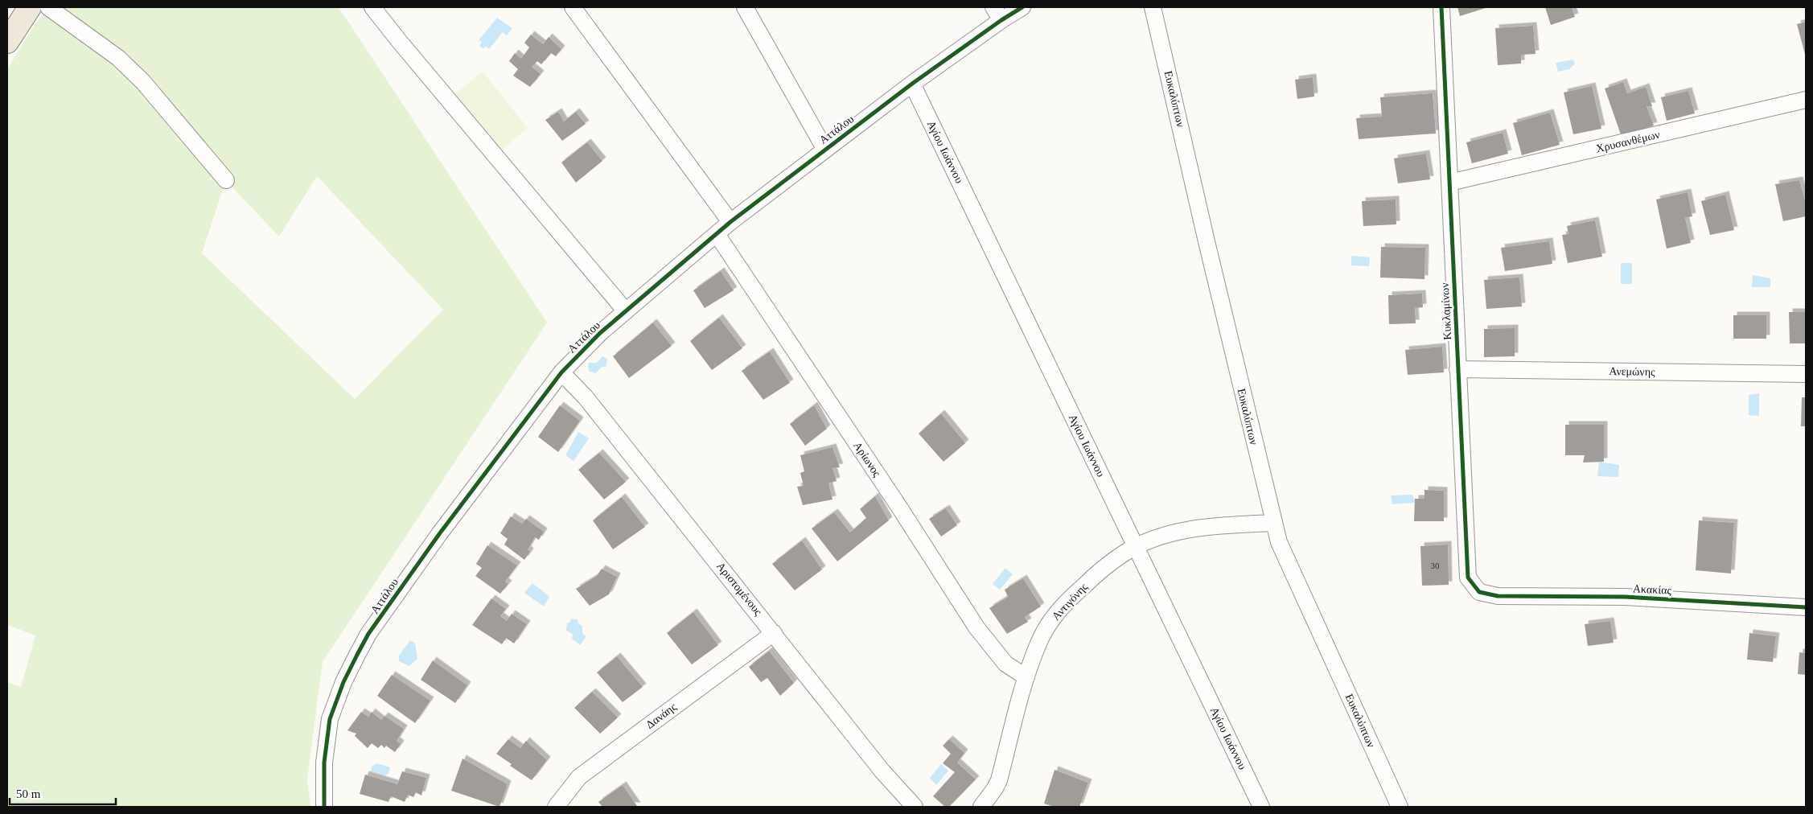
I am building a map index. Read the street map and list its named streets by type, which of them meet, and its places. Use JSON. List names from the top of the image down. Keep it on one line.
{"streets":{"street":["Ευκαλύπτων","Αττάλου","Χρυσανθέμων","Αγίου Ιωάννου","Κυκλαμίνων","Ανεμώνης","Αρίωνος","Αριστομένους","Ακακίας","Αντιγόνης","Δανάης"]},"crossings":[["Ευκαλύπτων","Αντιγόνης"],["Αττάλου","Αγίου Ιωάννου"],["Αττάλου","Αρίωνος"],["Αττάλου","Αριστομένους"],["Χρυσανθέμων","Κυκλαμίνων"],["Αγίου Ιωάννου","Αντιγόνης"],["Κυκλαμίνων","Ανεμώνης"],["Κυκλαμίνων","Ακακίας"],["Αρίωνος","Αντιγόνης"],["Αριστομένους","Δανάης"]],"house_numbers":["30"],"scale_bar":"50 m"}
